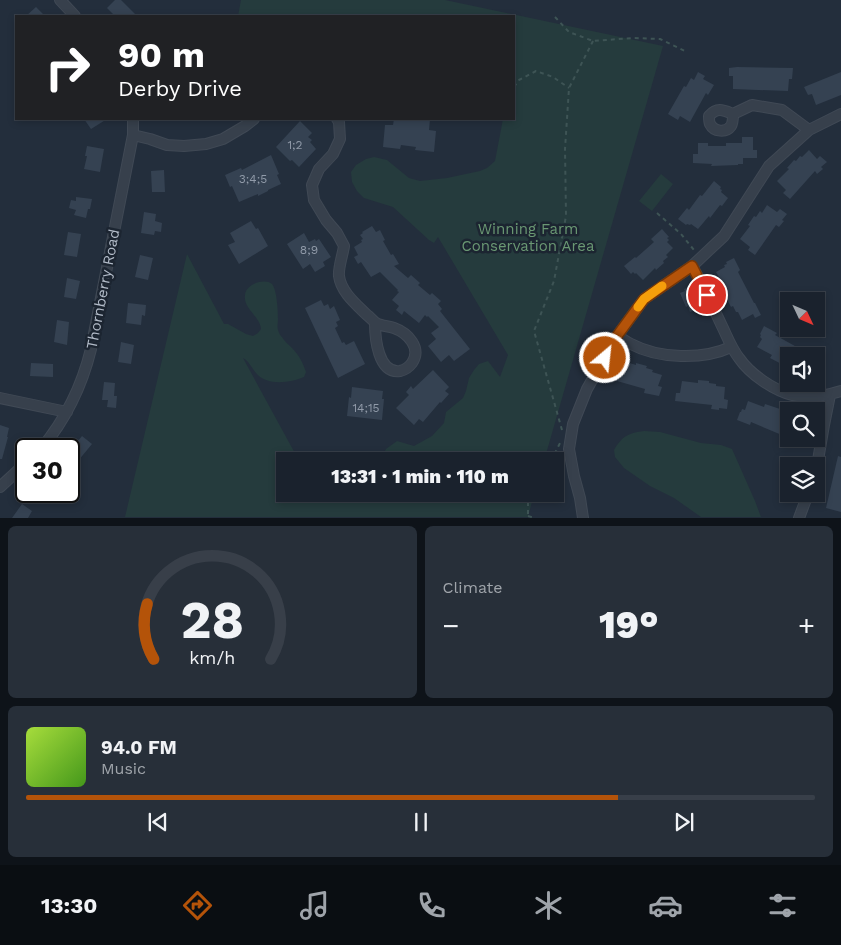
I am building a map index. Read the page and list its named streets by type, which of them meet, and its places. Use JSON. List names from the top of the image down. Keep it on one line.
{"streets":{"street":["Thornberry Road"]},"parks":["Winning Farm Conservation Area"],"house_numbers":["1;2","3;4;5","8;9","14;15"],"north":"bottom right","page":{"turn":["90 m","Derby Drive"],"limit":"30","trip":"13:31 · 1 min · 110 m","tile":"Climate","heat":["−","19°","+"],"song":["94.0 FM","Music"],"tabs":"13:30","gauge":["28","km/h"]}}
